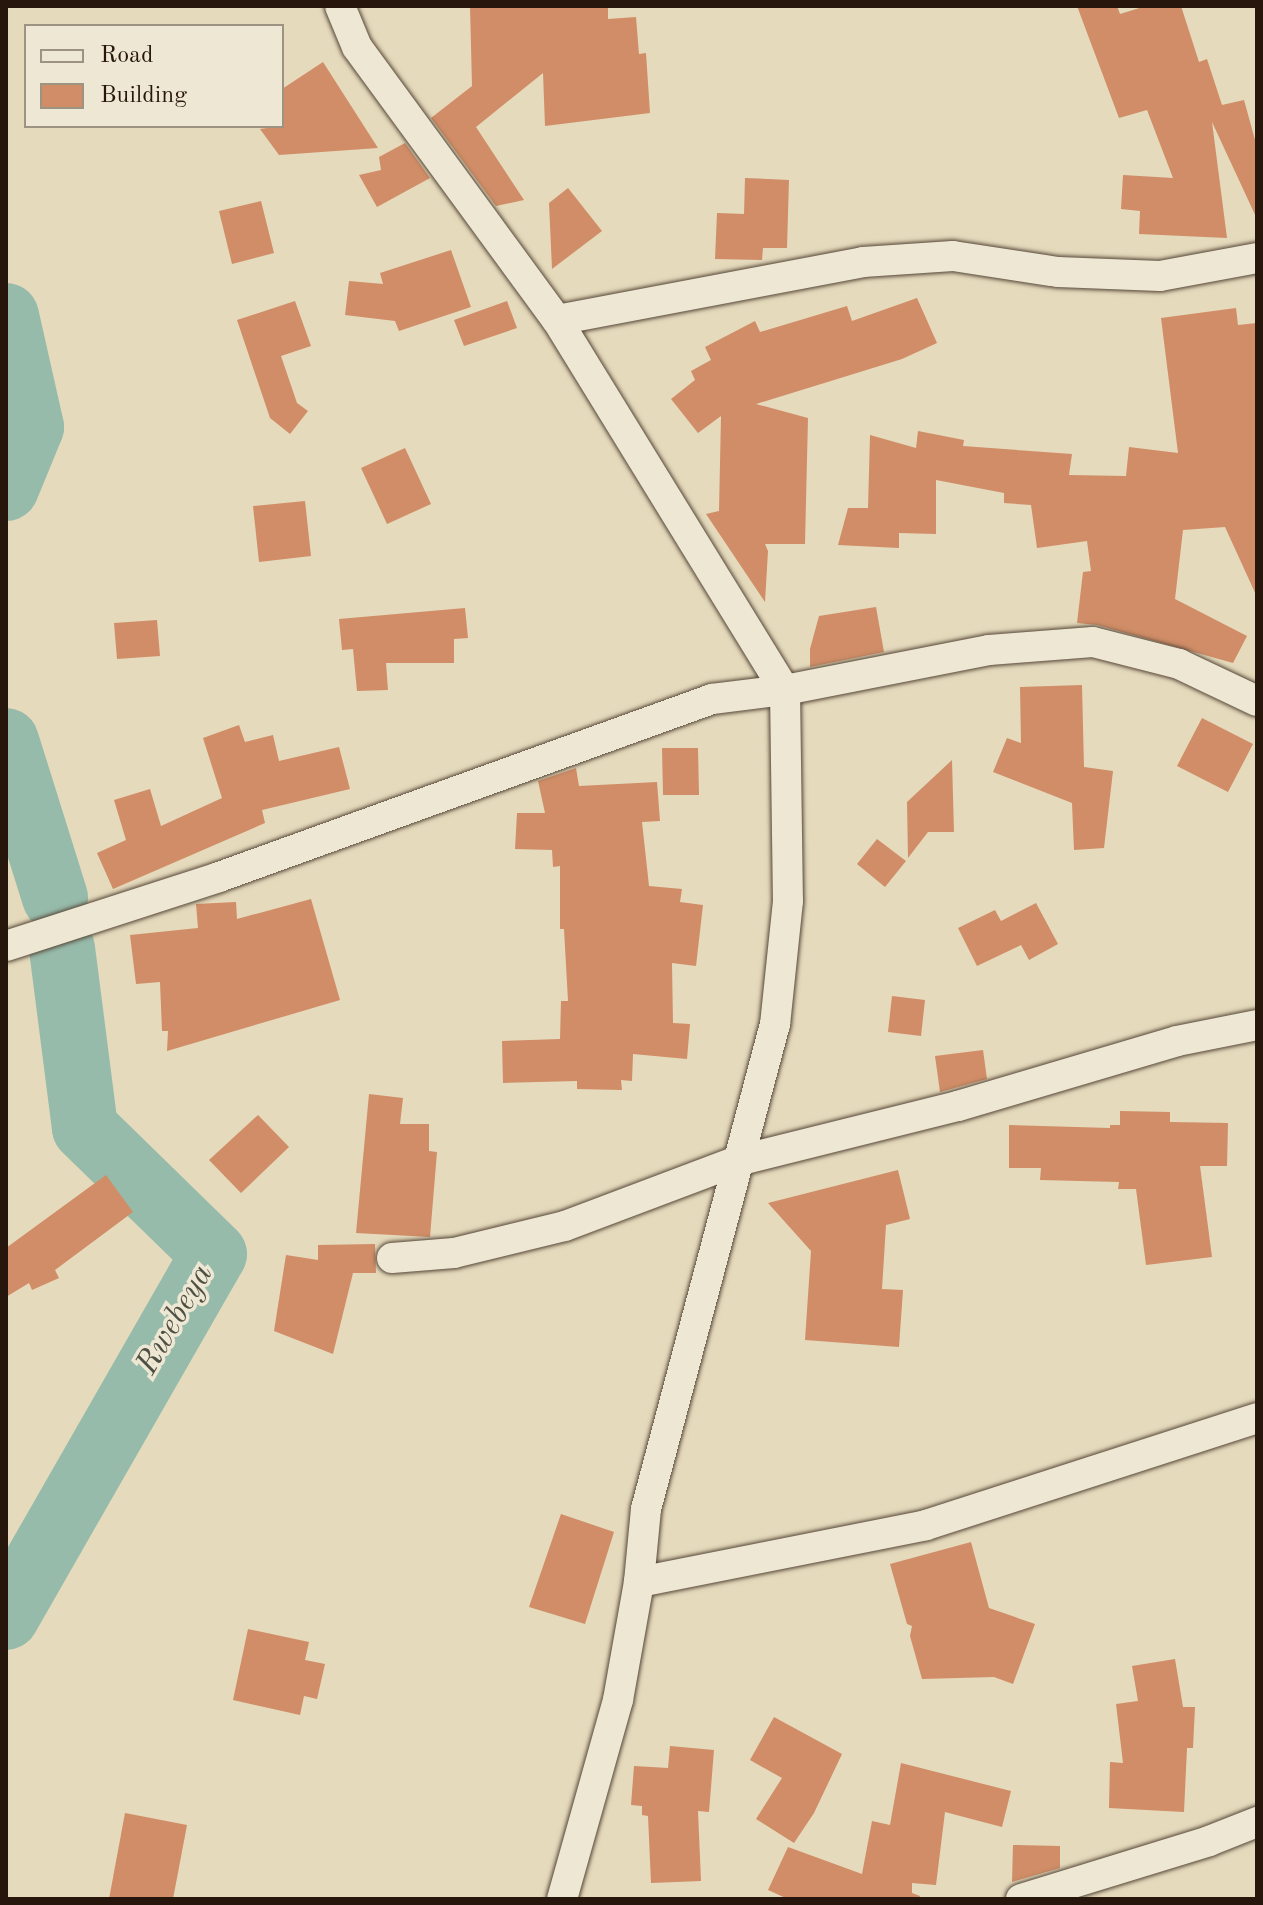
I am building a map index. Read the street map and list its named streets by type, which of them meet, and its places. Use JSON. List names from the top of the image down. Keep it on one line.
{"water":["Rwebeya"],"legend":["Road","Building"]}
